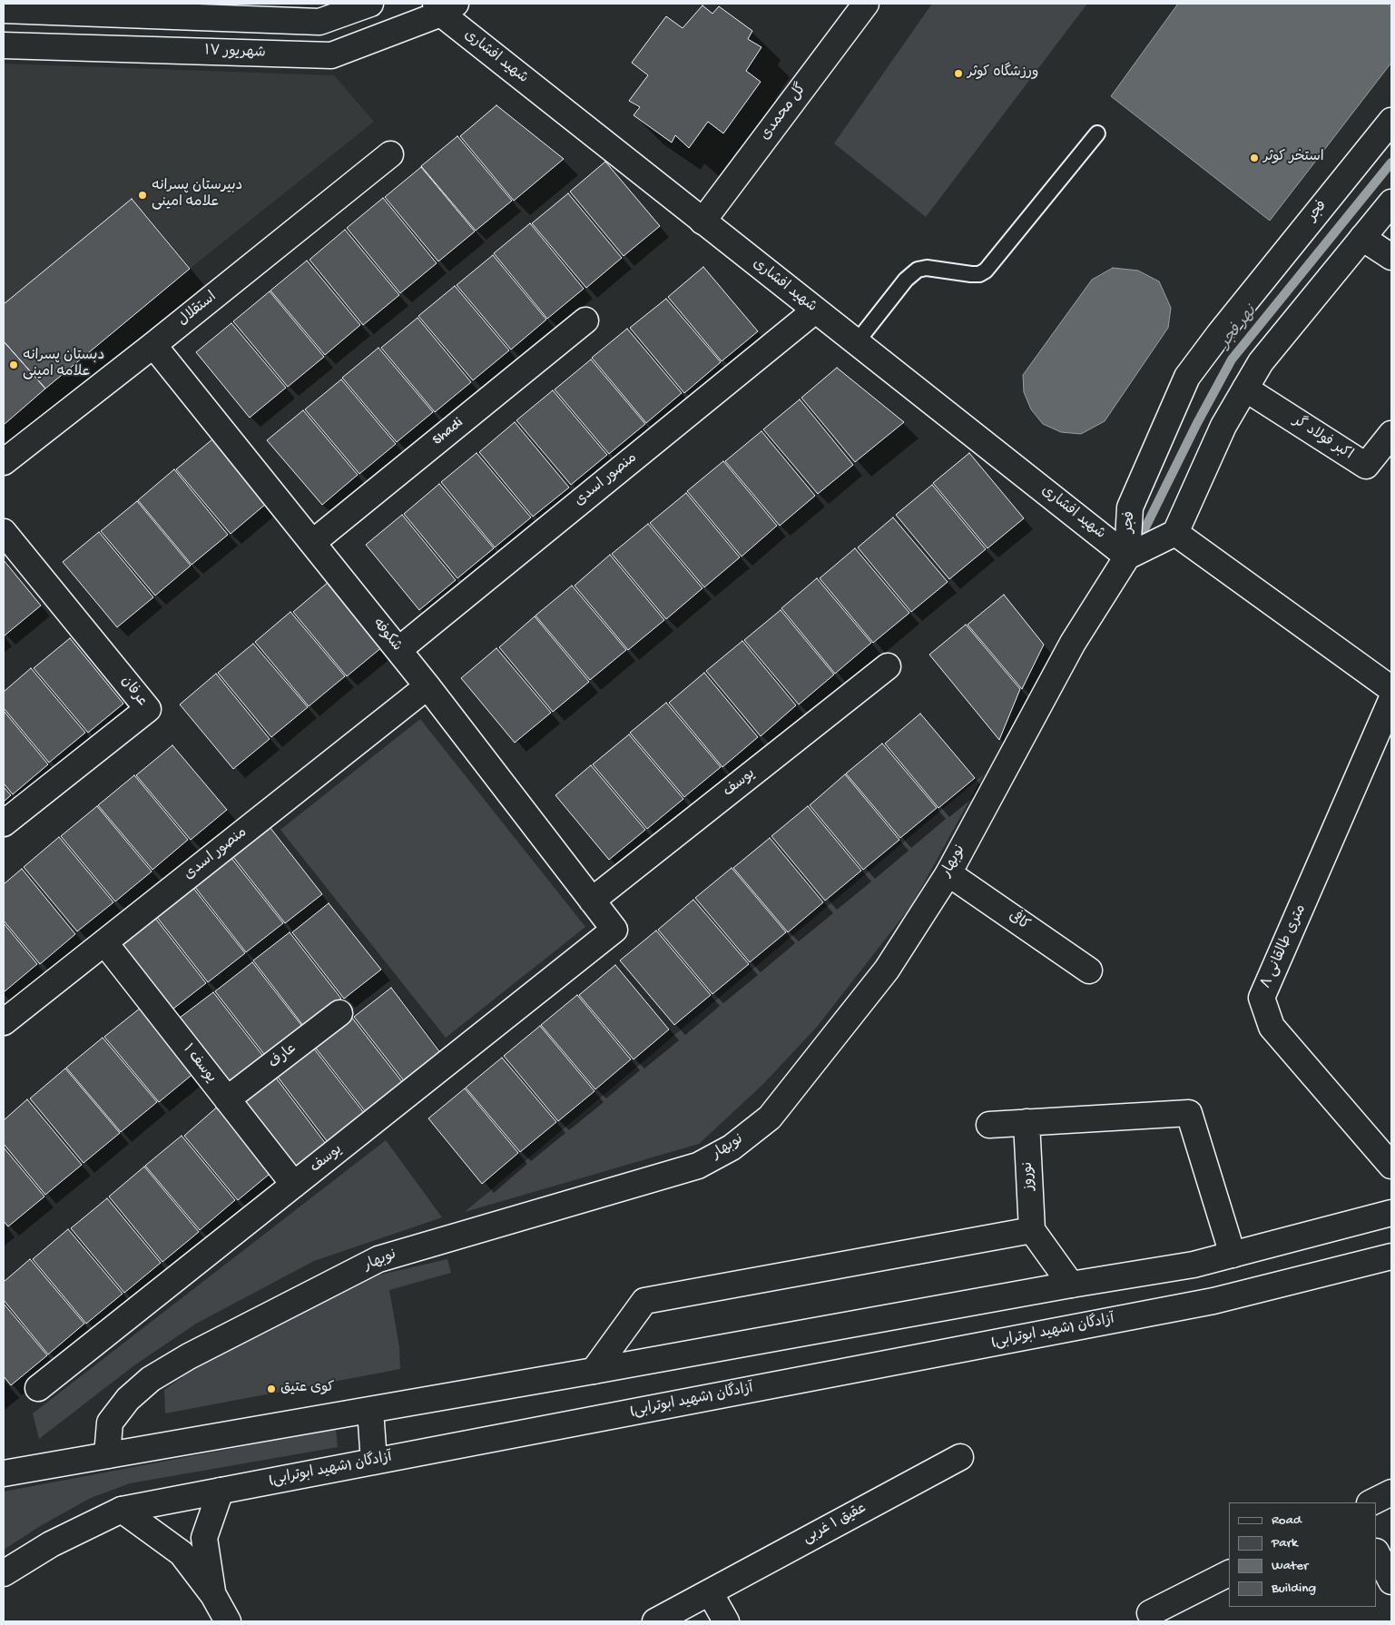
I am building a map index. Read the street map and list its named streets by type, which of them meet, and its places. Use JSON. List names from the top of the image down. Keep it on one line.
{"streets":{"street":["۱۷ شهریور","شهید افشاری","گل محمدی","فجر","استقلال","Shadi","اکبر فولاد گر","منصور اسدی","شکوفه","عرفان","یوسف","نوبهار","کافی","۸ متری طالقانی","عارف","یوسف ۱","نوروز","آزادگان (شهید ابوترابی)","عقیق ۱ غربی"]},"crossings":[["۱۷ شهریور","شهید افشاری"],["شهید افشاری","گل محمدی"],["شهید افشاری","فجر"],["شهید افشاری","منصور اسدی"],["شهید افشاری","نوبهار"],["فجر","نوبهار"],["استقلال","شکوفه"],["Shadi","شکوفه"],["منصور اسدی","شکوفه"],["منصور اسدی","یوسف ۱"],["شکوفه","یوسف"],["یوسف","یوسف ۱"],["نوبهار","کافی"],["عارف","یوسف ۱"]],"water":["نهر فجر"],"places":["ورزشگاه کوثر","استخر کوثر","دبیرستان پسرانه علامه امینی","دبستان پسرانه علامه امینی","کوی عتیق"],"legend":["Road","Park","Water","Building"]}
